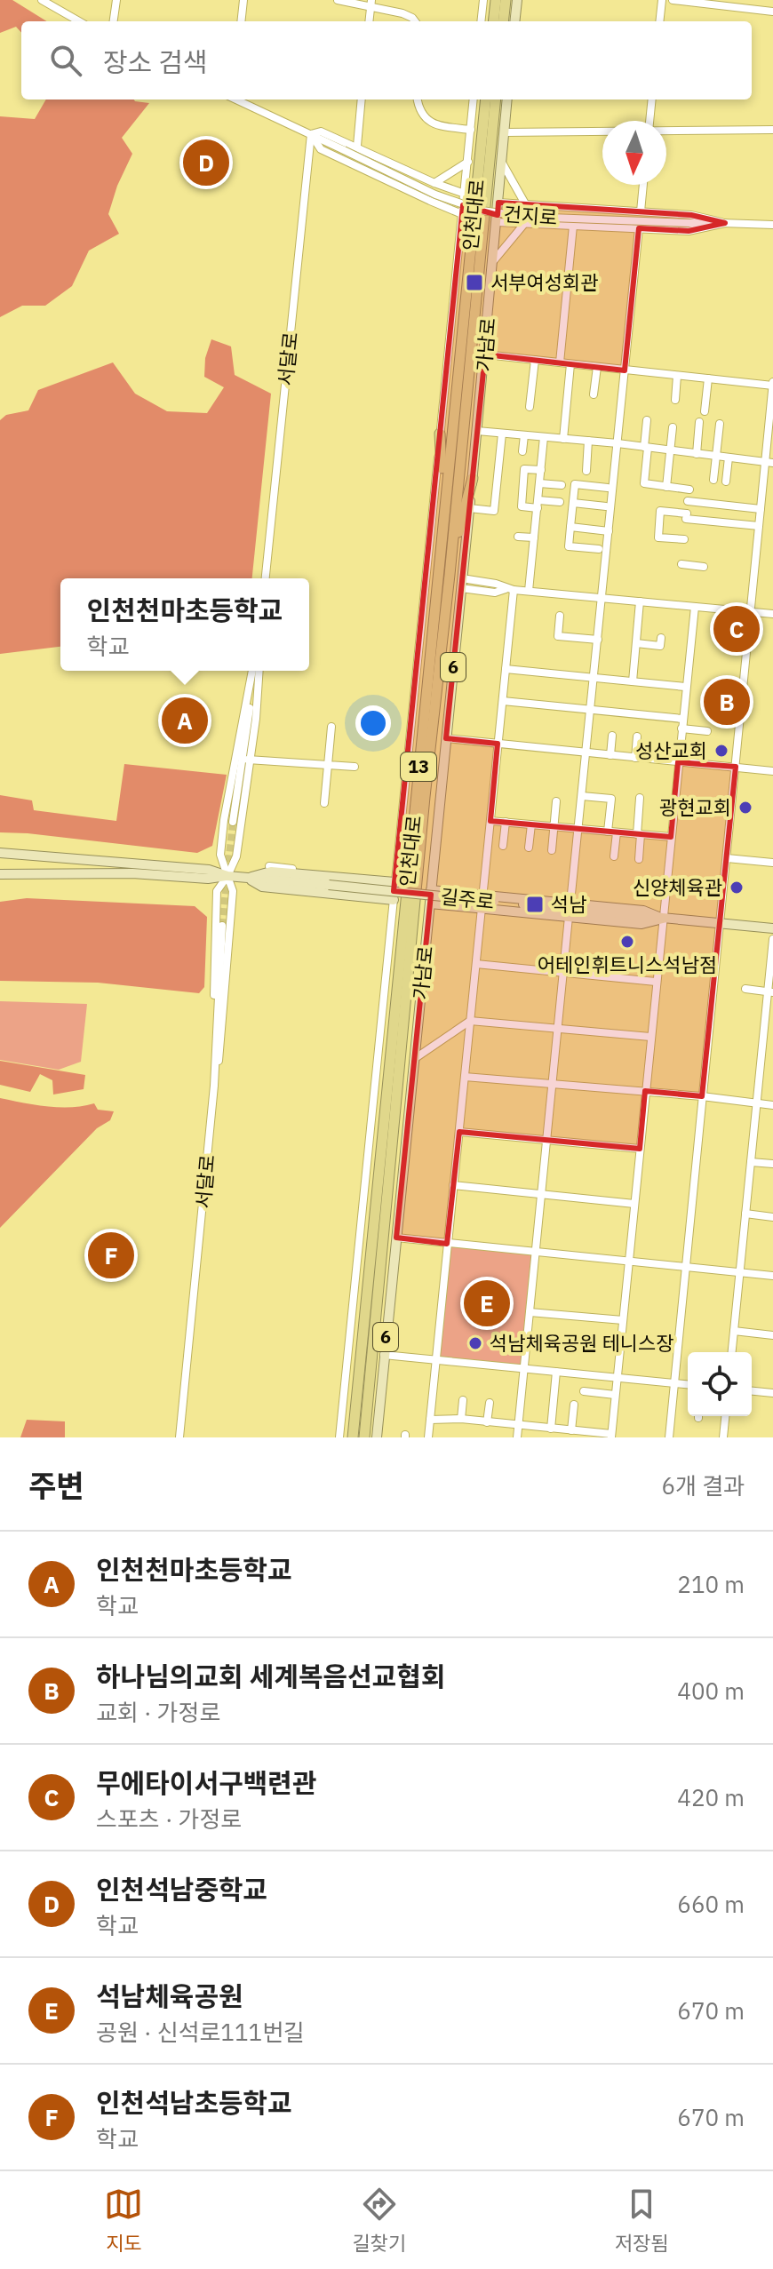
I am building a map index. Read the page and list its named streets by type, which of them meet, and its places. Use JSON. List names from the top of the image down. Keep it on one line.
{"streets":{"highway":["인천대로","13"],"main road":["가남로","6","길주로"],"street":["건지로","서달로"]},"crossings":[["건지로","서달로"]],"places":{"transit":["서부여성회관","석남"],"other":["성산교회","광현교회","신양체육관","어테인휘트니스석남점","석남체육공원 테니스장"]},"north":"bottom","page":{"search":"장소 검색","pins":["D","C","B","A","F","E"],"popup":["인천천마초등학교","학교"],"heading":["주변","6개 결과"],"list":[{"mark":"A","name":"인천천마초등학교","note":"학교","value":"210 m"},{"mark":"B","name":"하나님의교회 세계복음선교협회","note":"교회 · 가정로","value":"400 m"},{"mark":"C","name":"무에타이서구백련관","note":"스포츠 · 가정로","value":"420 m"},{"mark":"D","name":"인천석남중학교","note":"학교","value":"660 m"},{"mark":"E","name":"석남체육공원","note":"공원 · 신석로111번길","value":"670 m"},{"mark":"F","name":"인천석남초등학교","note":"학교","value":"670 m"}],"nav":["지도","길찾기","저장됨"]}}
